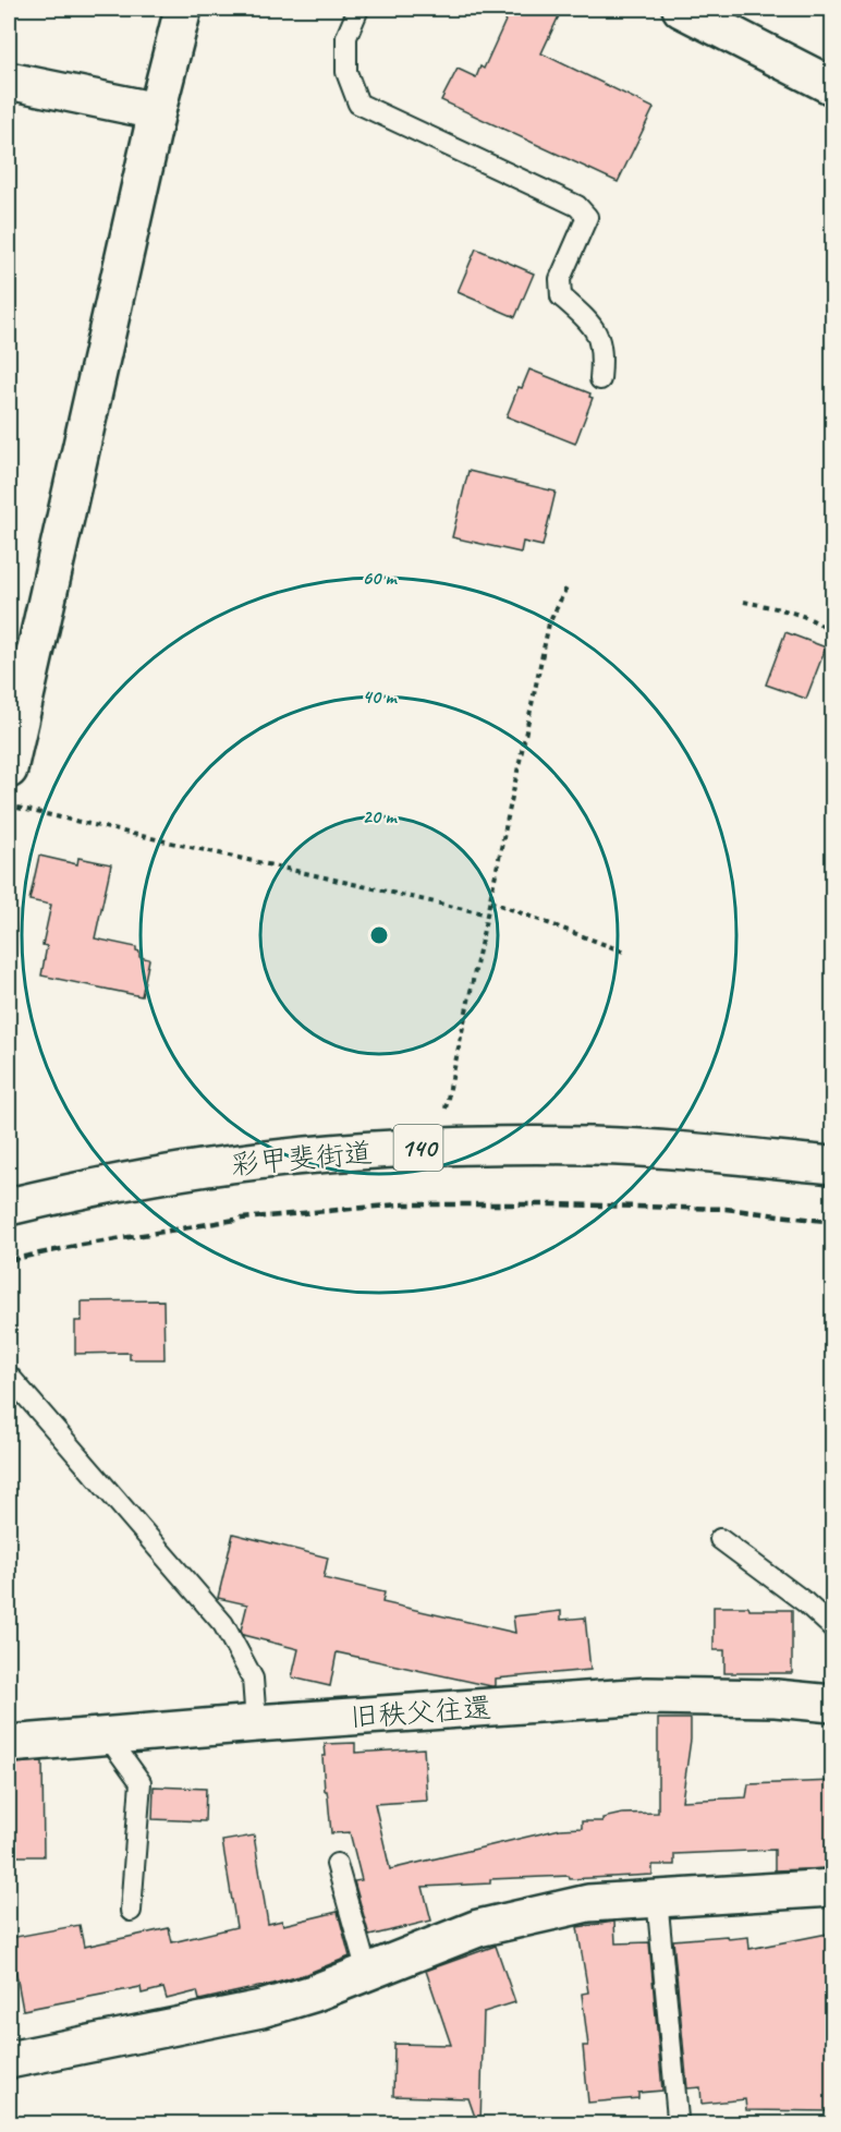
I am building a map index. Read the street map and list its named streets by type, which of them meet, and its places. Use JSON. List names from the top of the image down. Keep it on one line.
{"streets":{"main road":["140","彩甲斐街道","旧秩父往還"]},"rings":["60 m","40 m","20 m"]}
